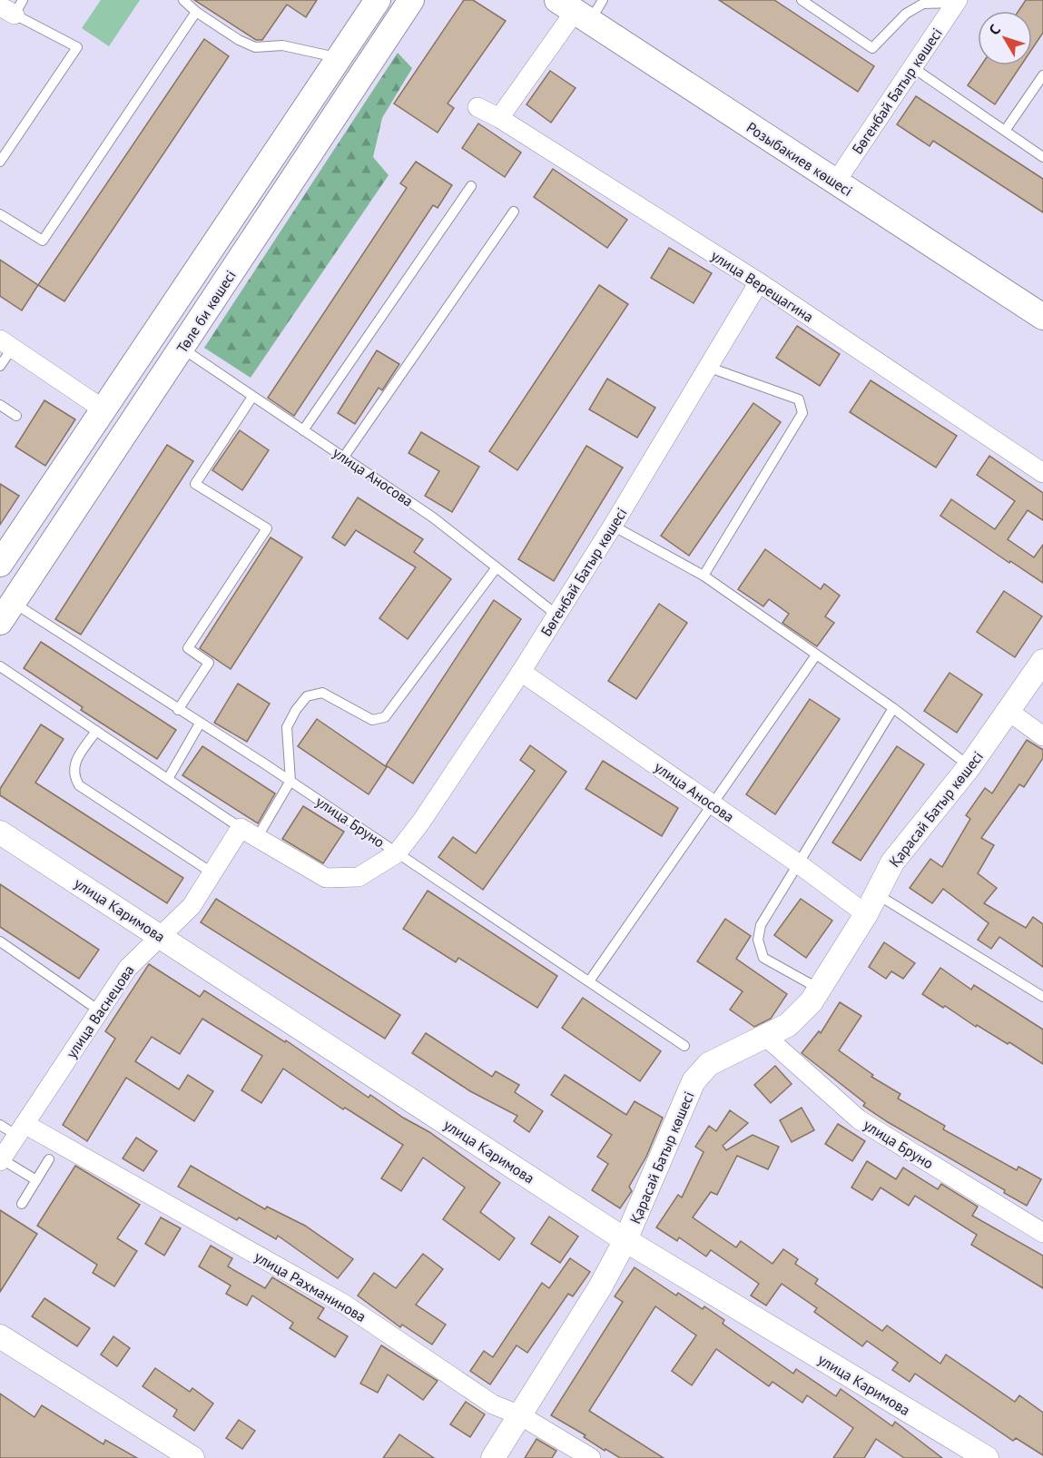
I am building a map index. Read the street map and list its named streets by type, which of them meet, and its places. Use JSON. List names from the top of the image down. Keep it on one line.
{"streets":{"main road":["Розыбакиев көшесі","Төле би көшесі"],"street":["Бөгенбай Батыр көшесі","улица Верещагина","улица Аносова","Қарасай Батыр көшесі","улица Бруно","улица Каримова","улица Васнецова","улица Рахманинова"]},"crossings":[["Бөгенбай Батыр көшесі","Розыбакиев көшесі"],["Бөгенбай Батыр көшесі","улица Верещагина"],["Бөгенбай Батыр көшесі","улица Аносова"],["Бөгенбай Батыр көшесі","улица Бруно"],["Төле би көшесі","улица Аносова"],["Төле би көшесі","улица Бруно"],["улица Аносова","Қарасай Батыр көшесі"],["Қарасай Батыр көшесі","улица Бруно"],["Қарасай Батыр көшесі","улица Каримова"],["Қарасай Батыр көшесі","улица Рахманинова"],["улица Каримова","улица Васнецова"],["улица Васнецова","улица Рахманинова"]],"north":"top left"}
